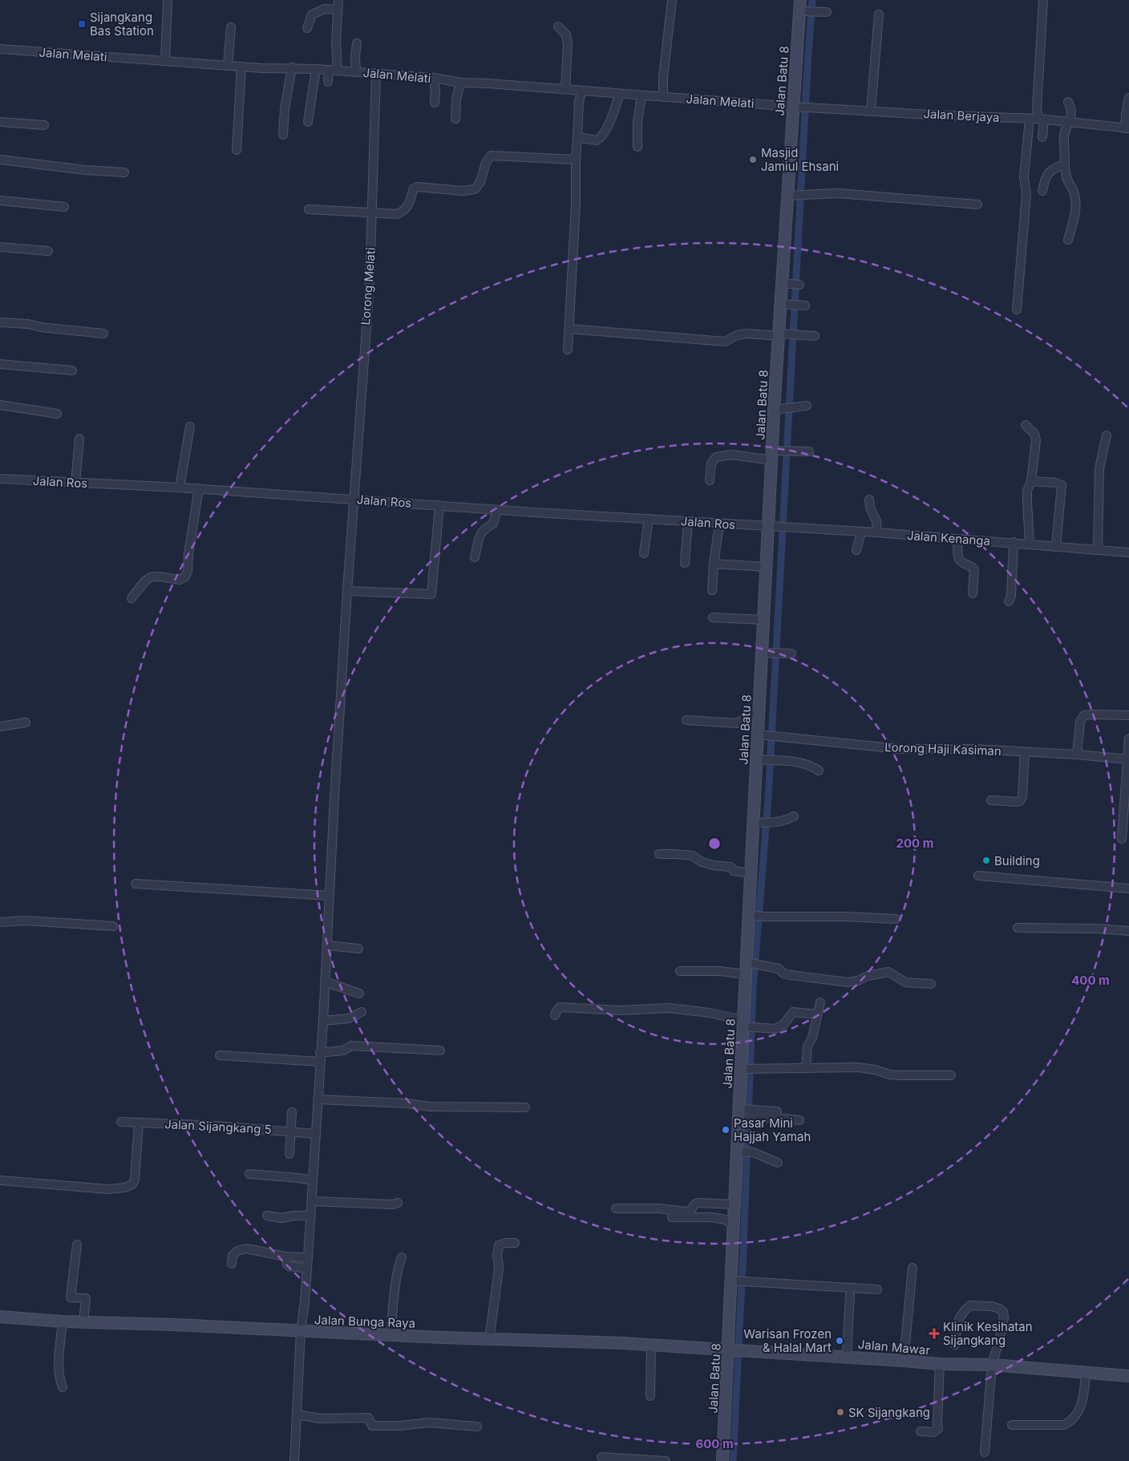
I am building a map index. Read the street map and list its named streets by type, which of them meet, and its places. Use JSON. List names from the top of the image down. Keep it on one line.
{"streets":{"street":["Jalan Melati","Jalan Batu 8","Jalan Berjaya","Lorong Melati","Jalan Ros","Jalan Kenanga","Lorong Haji Kasiman","Jalan Sijangkang 5","Jalan Bunga Raya","Jalan Mawar"]},"crossings":[["Jalan Melati","Jalan Batu 8"],["Jalan Melati","Jalan Berjaya"],["Jalan Melati","Lorong Melati"],["Jalan Batu 8","Jalan Berjaya"],["Jalan Batu 8","Jalan Ros"],["Jalan Batu 8","Jalan Kenanga"],["Jalan Batu 8","Lorong Haji Kasiman"],["Jalan Batu 8","Jalan Bunga Raya"],["Jalan Batu 8","Jalan Mawar"],["Lorong Melati","Jalan Ros"],["Lorong Melati","Jalan Sijangkang 5"],["Lorong Melati","Jalan Bunga Raya"],["Jalan Ros","Jalan Kenanga"],["Jalan Bunga Raya","Jalan Mawar"]],"places":{"transit":["Sijangkang Bas Station"],"other":["Masjid Jamiul Ehsani","Building","Pasar Mini Hajjah Yamah","Warisan Frozen & Halal Mart","SK Sijangkang"],"health":["Klinik Kesihatan Sijangkang"]},"rings":["200 m","400 m","600 m"]}
